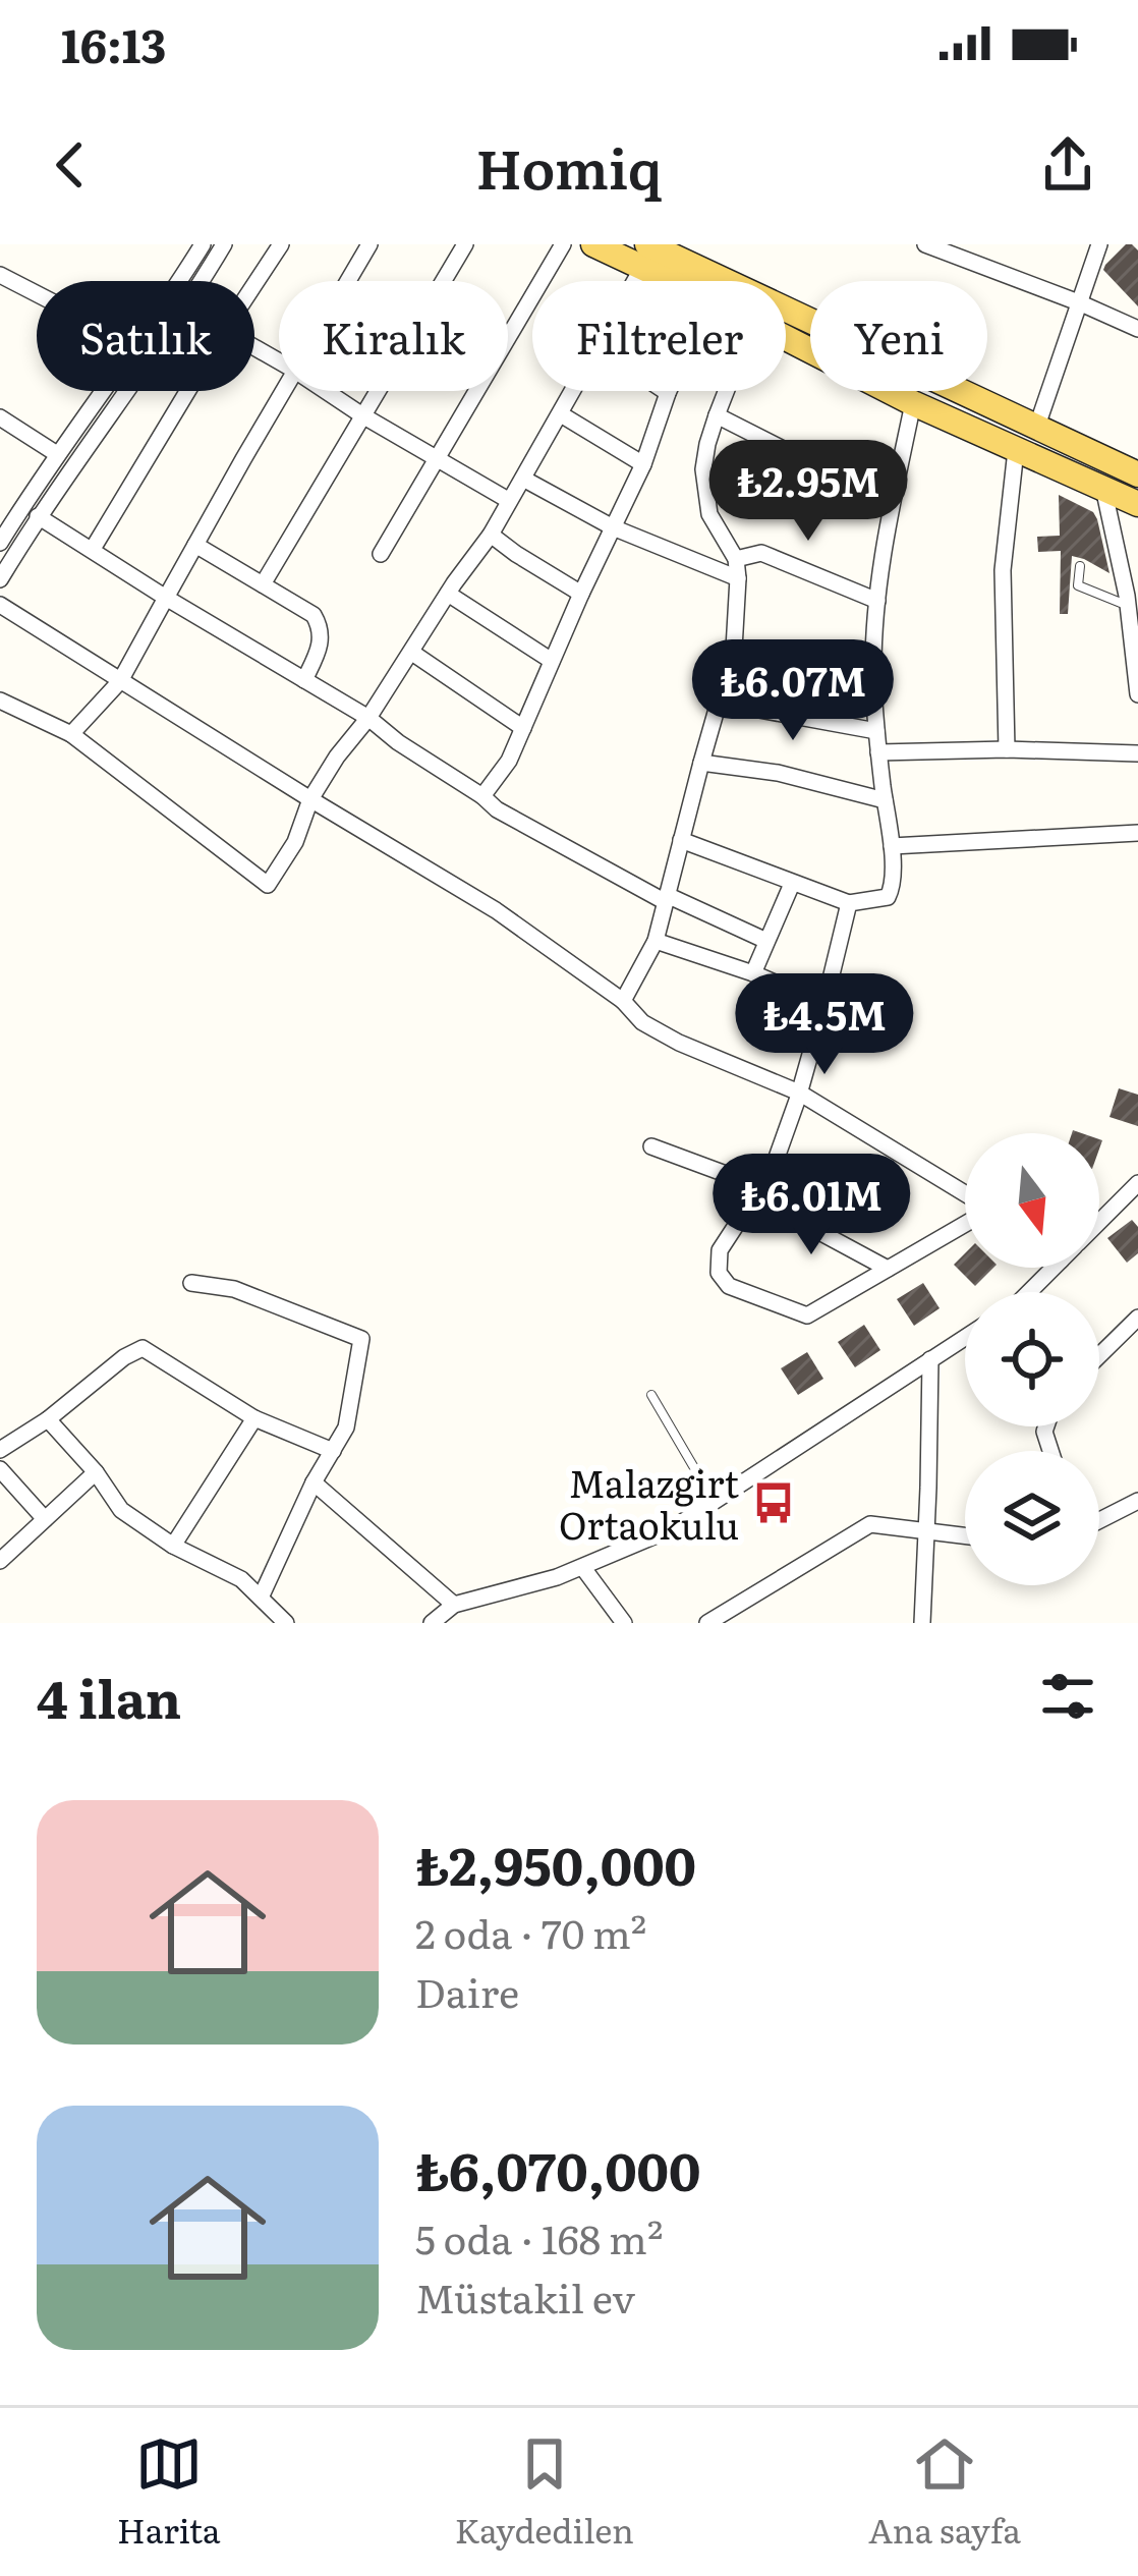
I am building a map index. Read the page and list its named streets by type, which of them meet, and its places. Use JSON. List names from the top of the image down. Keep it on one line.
{"places":{"bus stop":["Malazgirt Ortaokulu"]},"north":"bottom","page":{"status":"16:13","header":"Homiq","chip":["Satılık","Kiralık","Filtreler","Yeni"],"price":["₺2.95M","₺6.07M","₺4.5M","₺6.01M"],"heading":"4 ilan","list":[{"name":"₺2,950,000","note":"2 oda · 70 m² · Daire"},{"name":"₺6,070,000","note":"5 oda · 168 m² · Müstakil ev"}],"tabs":["Harita","Kaydedilen","Ana sayfa"]}}
